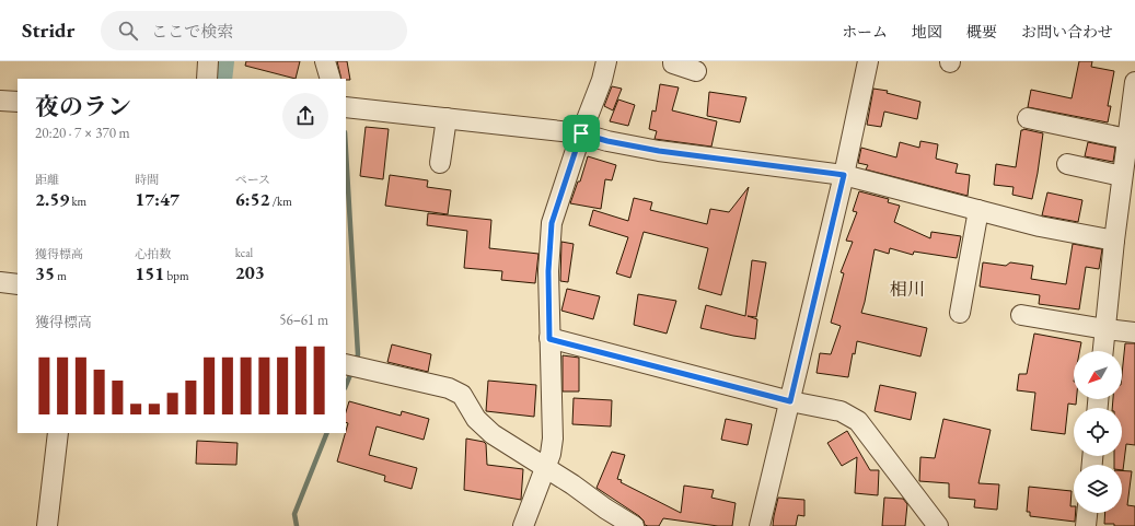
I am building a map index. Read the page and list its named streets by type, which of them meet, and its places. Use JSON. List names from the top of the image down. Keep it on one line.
{"districts":["相川"],"north":"bottom left","page":{"header":"Stridr","search":"ここで検索","nav":["ホーム","地図","概要","お問い合わせ"],"heading":["夜のラン","20:20 · 7 × 370 m"],"stats":[["距離","2.59 km"],["時間","17:47"],["ペース","6:52 /km"],["獲得標高","35 m"],["心拍数","151 bpm"],["kcal","203"]],"chart":["獲得標高","56–61 m"]}}
